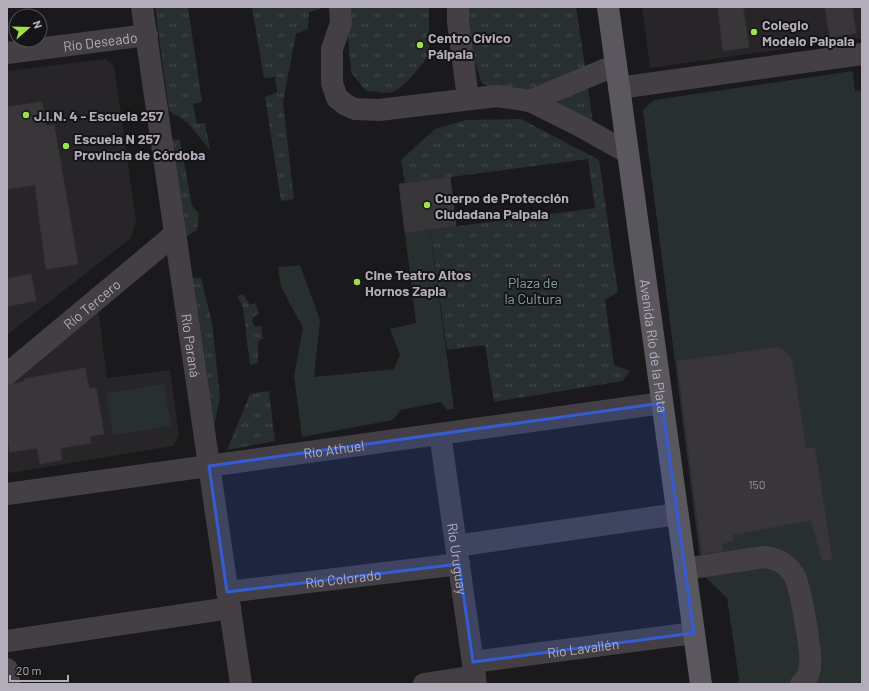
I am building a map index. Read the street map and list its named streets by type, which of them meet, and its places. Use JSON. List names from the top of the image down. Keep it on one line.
{"streets":{"main road":["Avenida Río de la Plata"],"street":["Río Deseado","Río Tercero","Río Paraná","Río Athuel","Río Uruguay","Río Colorado","Río Lavallén"]},"crossings":[["Río Deseado","Río Paraná"],["Río Tercero","Río Paraná"],["Río Paraná","Río Athuel"],["Río Paraná","Río Colorado"],["Avenida Río de la Plata","Río Athuel"],["Avenida Río de la Plata","Río Colorado"],["Avenida Río de la Plata","Río Lavallén"],["Río Athuel","Río Uruguay"],["Río Uruguay","Río Colorado"],["Río Uruguay","Río Lavallén"]],"parks":["Plaza de la Cultura"],"places":["Colegio Modelo Palpala","Centro Cívico Pálpala","J.I.N. 4 - Escuela 257","Escuela N 257 Provincia de Córdoba","Cuerpo de Protección Ciudadana Palpala","Cine Teatro Altos Hornos Zapla"],"house_numbers":["150"],"scale_bar":"20 m","north":"right"}
